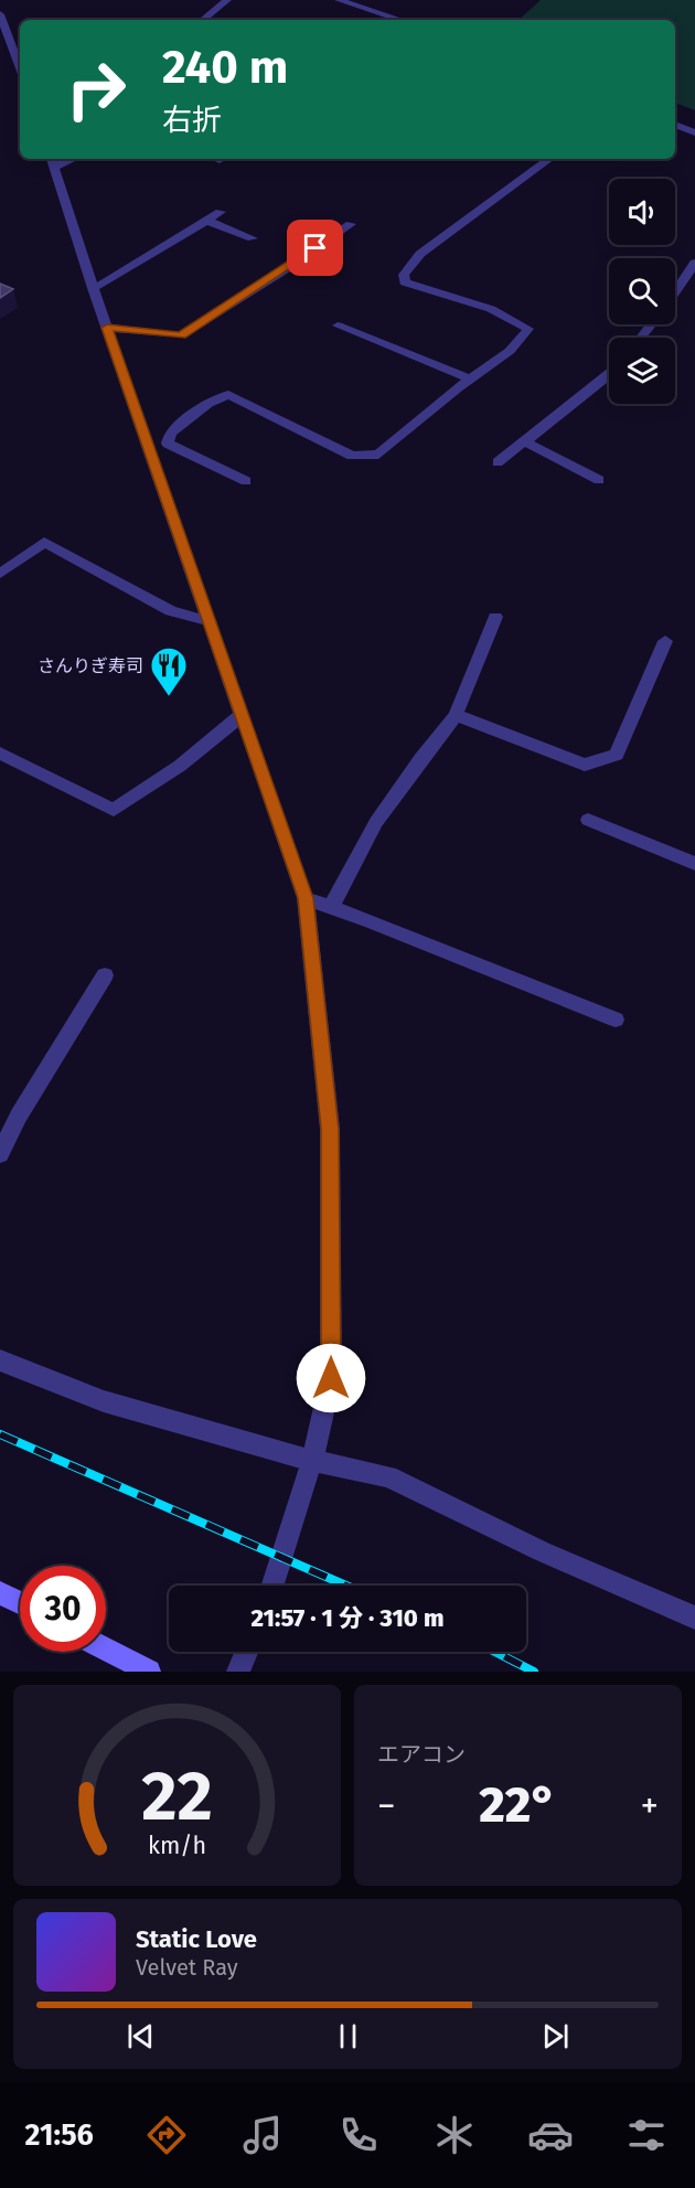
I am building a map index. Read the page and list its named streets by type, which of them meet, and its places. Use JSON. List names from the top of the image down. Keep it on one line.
{"places":{"restaurant":["さんりぎ寿司"]},"page":{"turn":["240 m","右折"],"limit":"30","trip":"21:57 · 1 分 · 310 m","tile":"エアコン","heat":["−","22°","+"],"song":["Static Love","Velvet Ray"],"tabs":"21:56","gauge":["22","km/h"]}}
